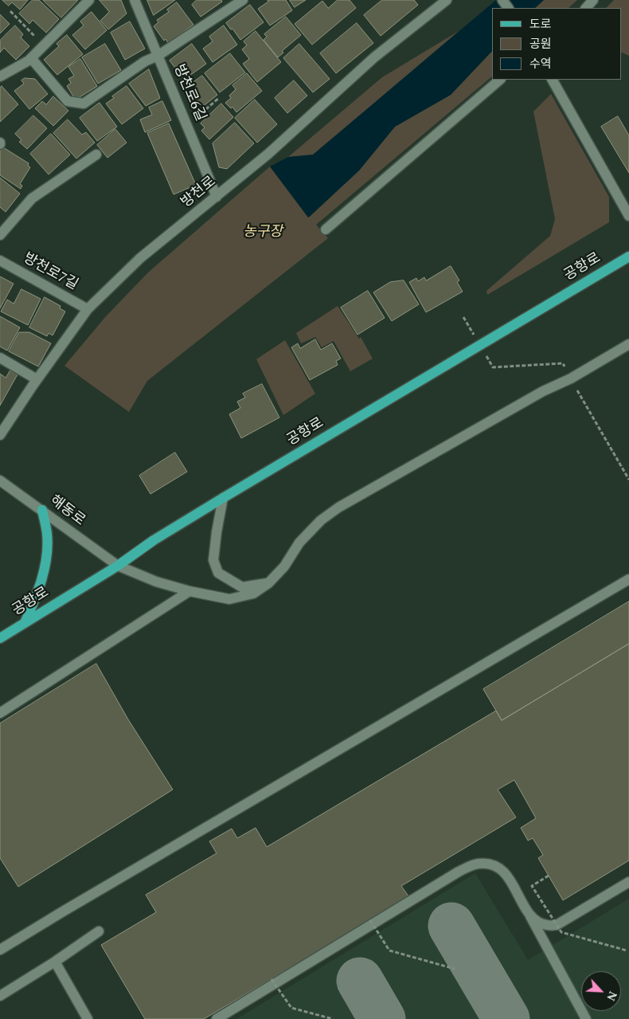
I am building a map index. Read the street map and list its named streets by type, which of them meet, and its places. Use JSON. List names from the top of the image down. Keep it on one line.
{"streets":{"main road":["공항로"],"street":["방천로6길","방천로","방천로7길","해동로"]},"crossings":[["방천로6길","방천로"],["방천로","방천로7길"],["공항로","해동로"]],"parks":["농구장"],"legend":["도로","공원","수역"],"north":"bottom right"}
